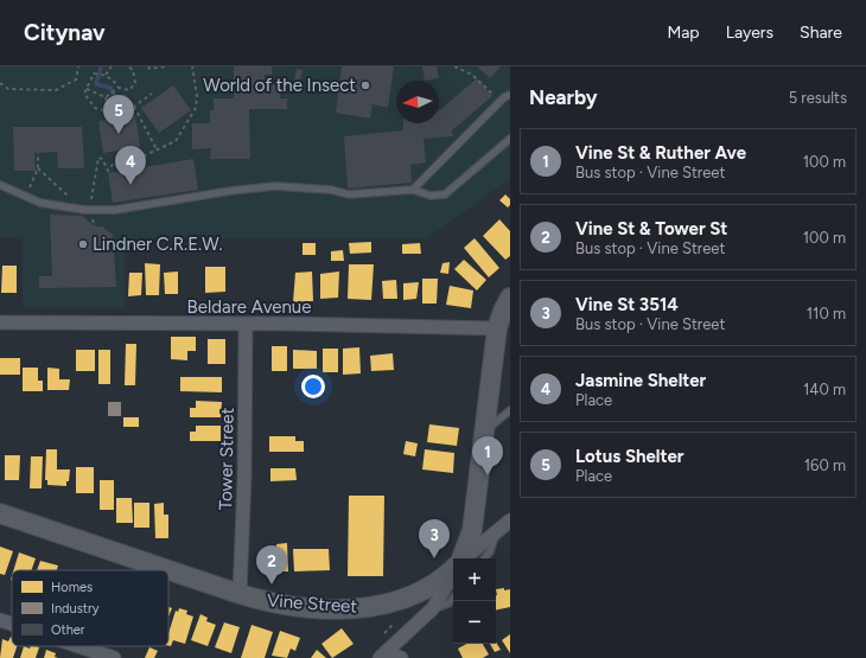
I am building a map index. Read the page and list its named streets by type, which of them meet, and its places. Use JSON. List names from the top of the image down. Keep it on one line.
{"streets":{"main road":["Vine Street"],"street":["Beldare Avenue","Tower Street"]},"crossings":[["Beldare Avenue","Tower Street"],["Tower Street","Vine Street"]],"places":["World of the Insect","Lindner C.R.E.W."],"legend":["Homes","Industry","Other"],"north":"left","page":{"header":"Citynav","nav":["Map","Layers","Share"],"heading":["Nearby","5 results"],"pins":["5","4","1","3","2"],"list":[{"mark":"1","name":"Vine St & Ruther Ave","note":"Bus stop · Vine Street","value":"100 m"},{"mark":"2","name":"Vine St & Tower St","note":"Bus stop · Vine Street","value":"100 m"},{"mark":"3","name":"Vine St 3514","note":"Bus stop · Vine Street","value":"110 m"},{"mark":"4","name":"Jasmine Shelter","note":"Place","value":"140 m"},{"mark":"5","name":"Lotus Shelter","note":"Place","value":"160 m"}],"map_buttons":["+","−"]}}
